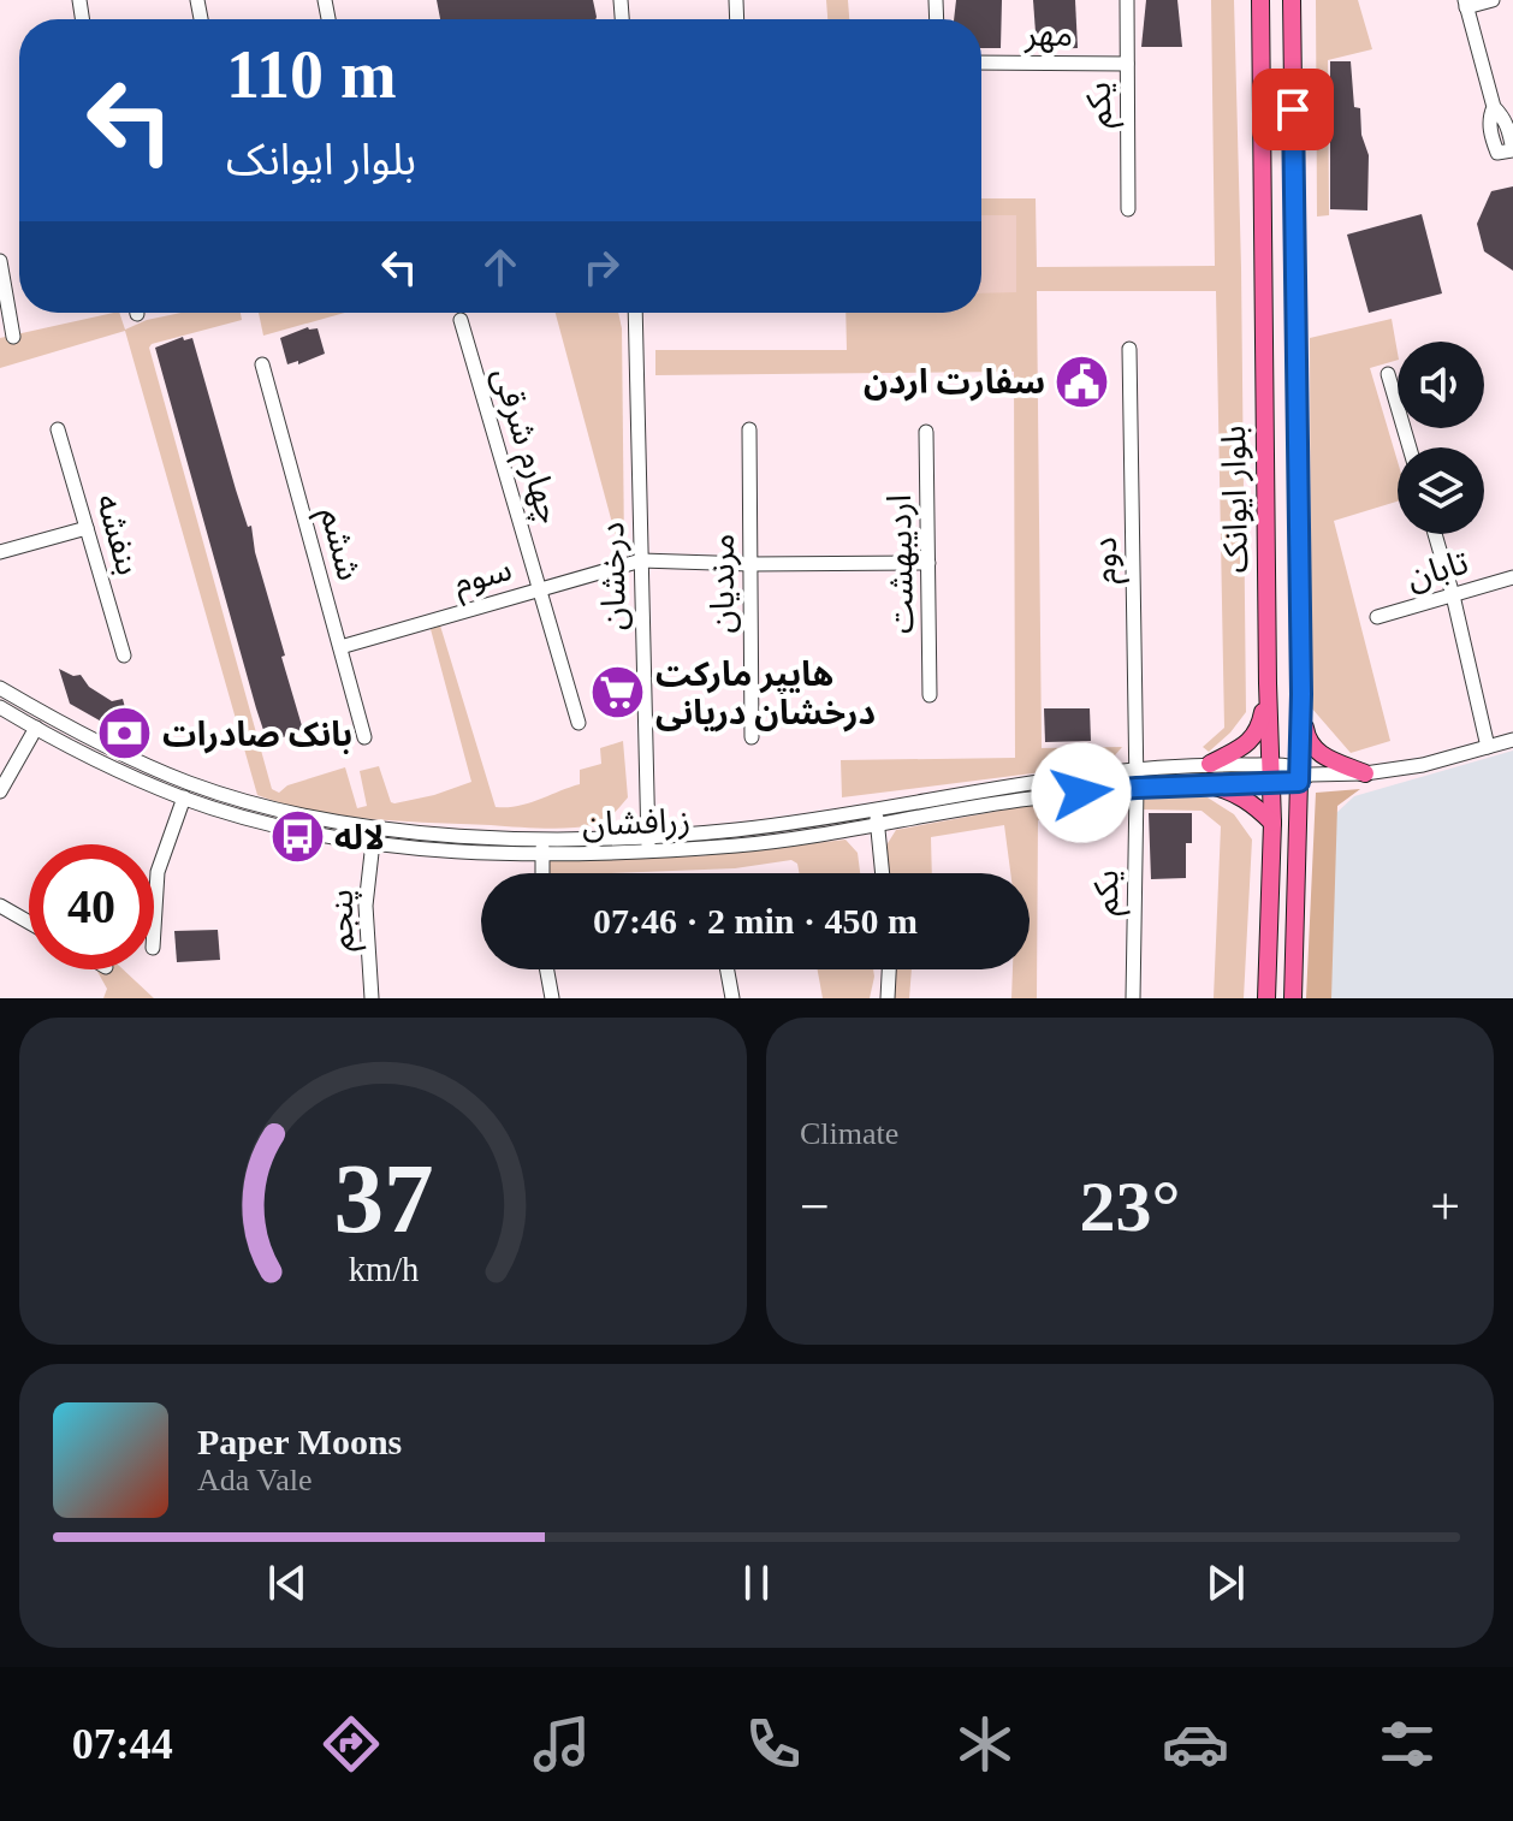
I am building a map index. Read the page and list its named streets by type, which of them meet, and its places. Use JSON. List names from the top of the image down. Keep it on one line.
{"streets":{"main road":["بلوار ایوانک"],"street":["مهر","یکم","چهارم شرقی","بنفشه","ششم","دوم","اردیبهشت","تابان","سوم","درخشان","مرنديان","زرافشان","پنجم"]},"crossings":[["مهر","یکم"],["یکم","دوم"],["یکم","زرافشان"],["چهارم شرقی","سوم"],["بلوار ایوانک","زرافشان"],["ششم","سوم"],["دوم","زرافشان"],["اردیبهشت","سوم"],["سوم","درخشان"],["سوم","مرنديان"],["درخشان","زرافشان"],["زرافشان","پنجم"]],"places":{"public building":["سفارت اردن"],"supermarket":["هایپر مارکت درخشان دریانی"],"bank":["بانک صادرات"],"bus stop":["لاله"]},"page":{"turn":["110 m","بلوار ایوانک"],"limit":"40","trip":"07:46 · 2 min · 450 m","tile":"Climate","heat":["−","23°","+"],"song":["Paper Moons","Ada Vale"],"tabs":"07:44","gauge":["37","km/h"]}}
